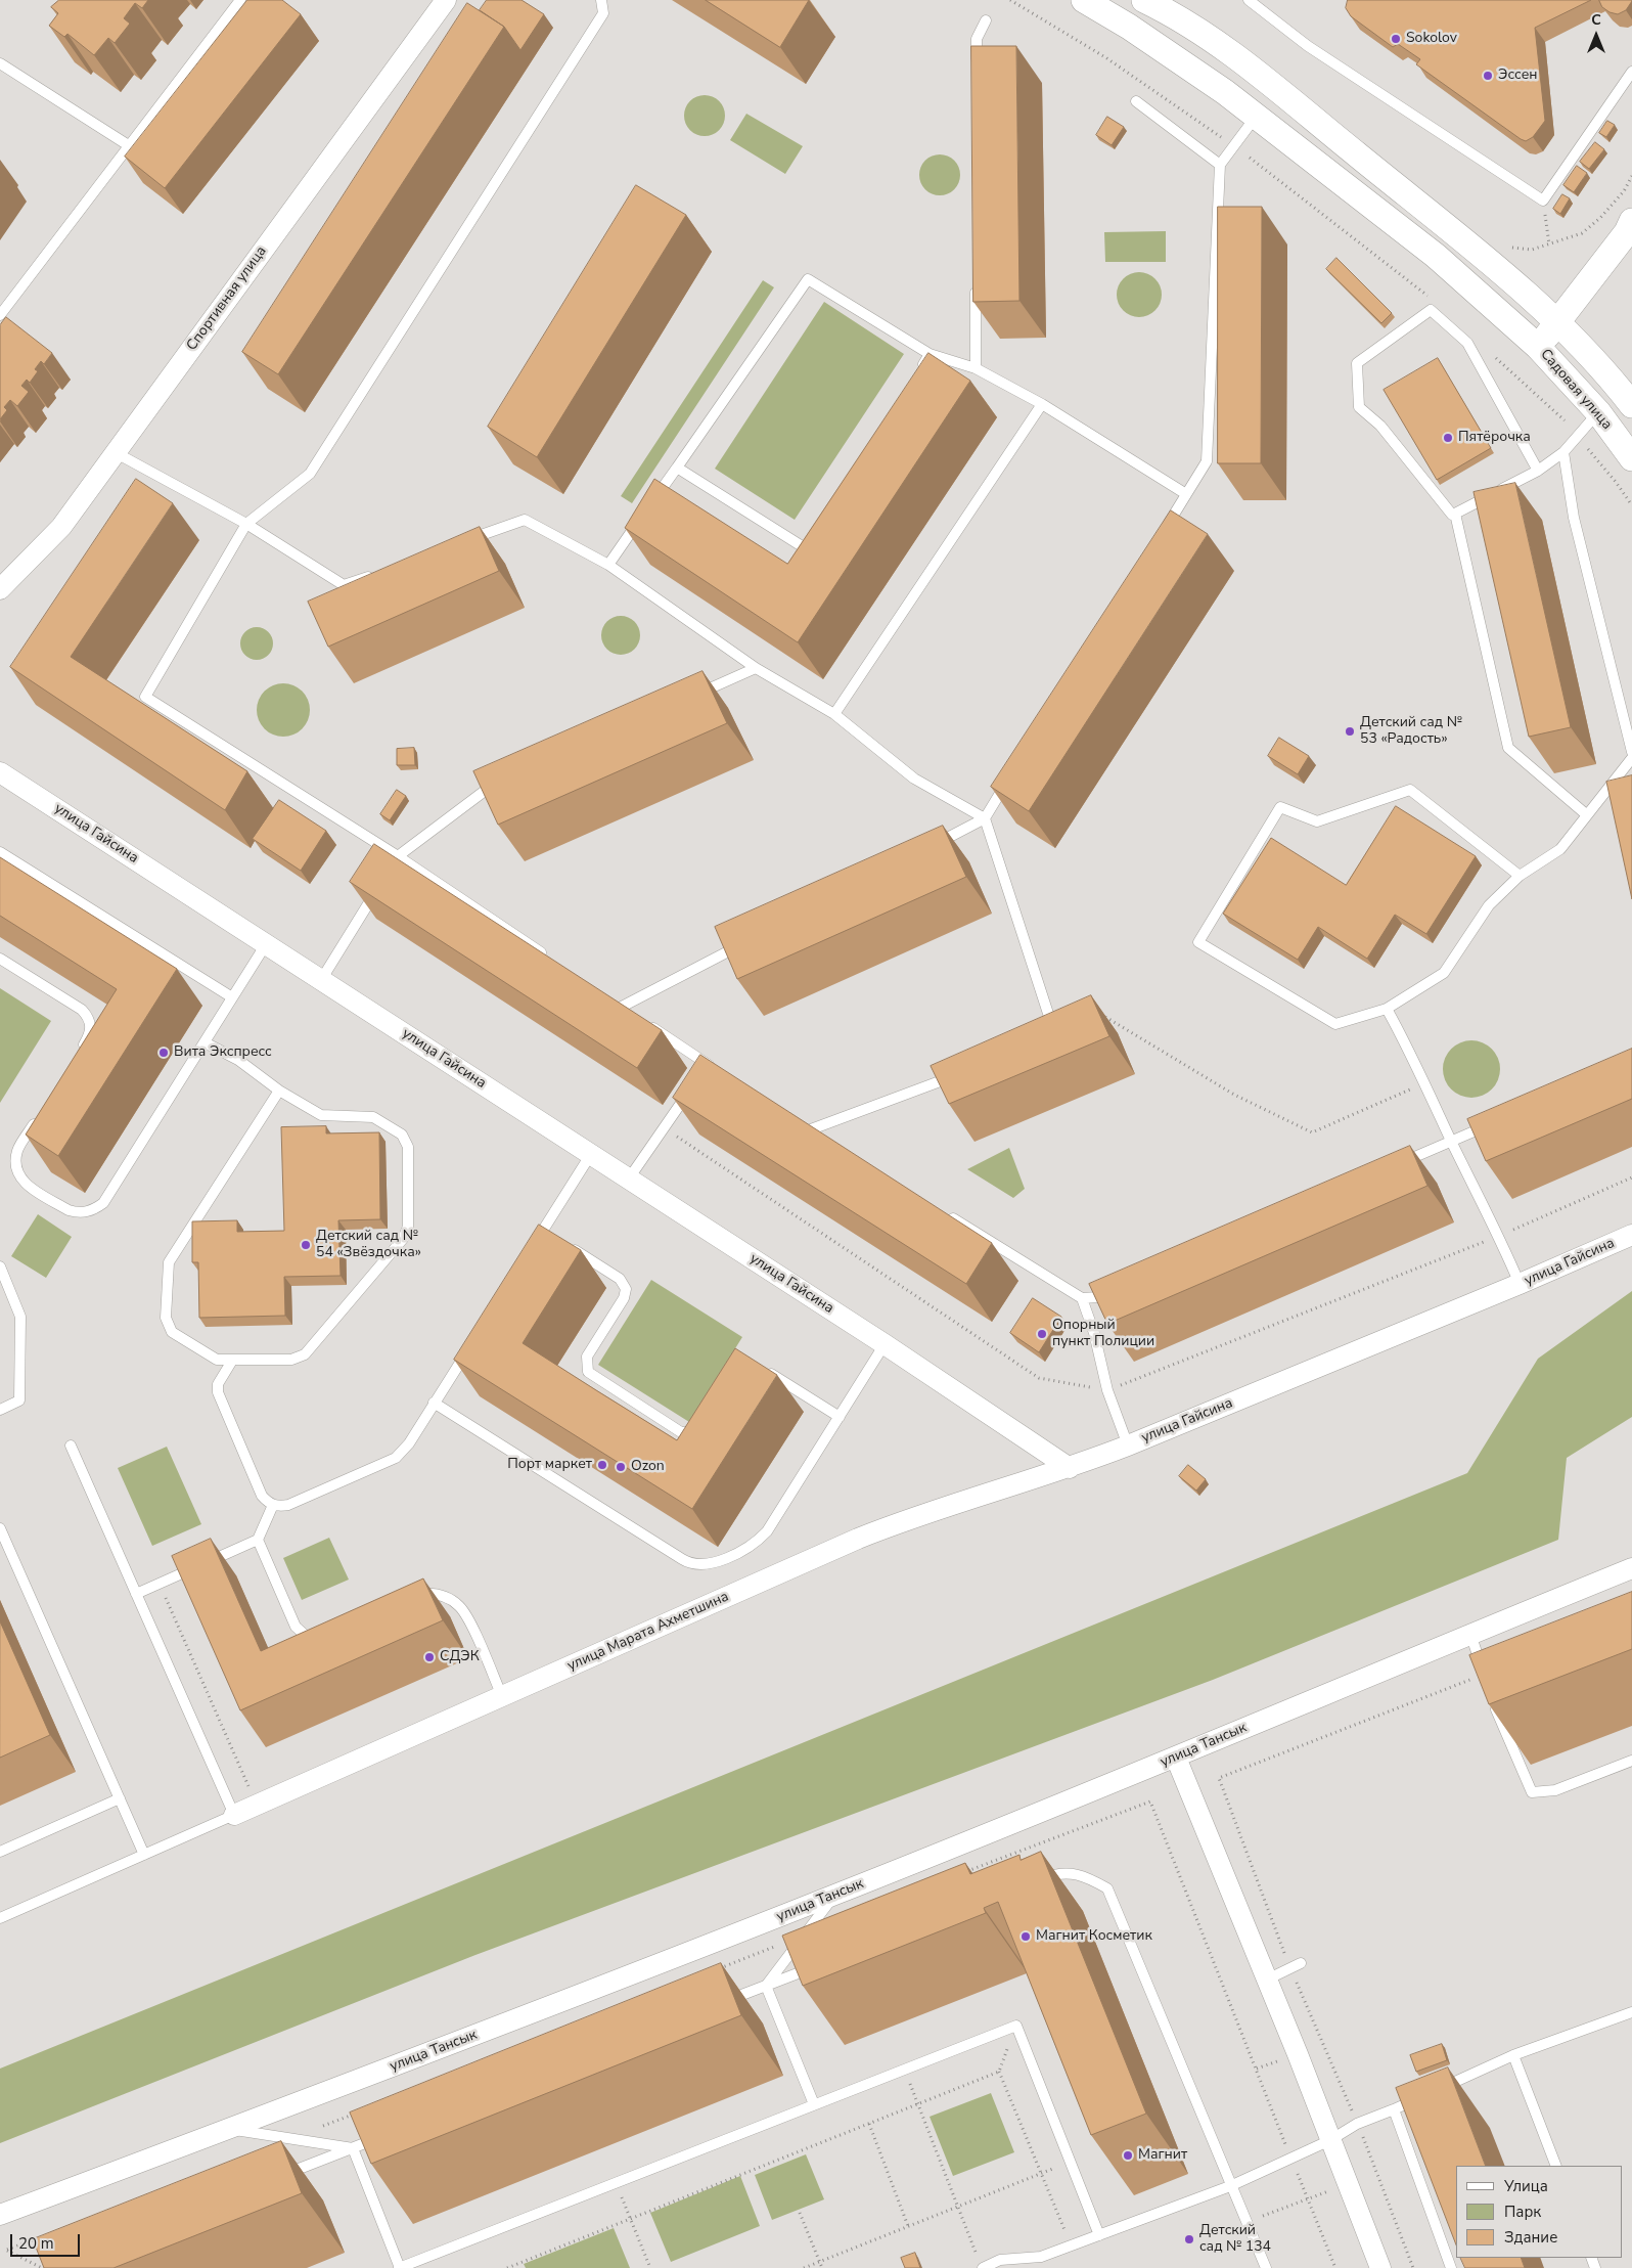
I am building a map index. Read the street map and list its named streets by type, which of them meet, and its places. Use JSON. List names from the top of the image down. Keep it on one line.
{"streets":{"street":["Спортивная улица","Садовая улица","улица Гайсина","улица Марата Ахметшина","улица Тансык"]},"crossings":[["улица Гайсина","улица Марата Ахметшина"]],"places":["Sokolov","Эссен","Пятёрочка","Детский сад № 53 «Радость»","Вита Экспресс","Детский сад № 54 «Звёздочка»","Опорный пункт Полиции","Порт маркет","Ozon","СДЭК","Магнит Косметик","Магнит","Детский сад № 134"],"legend":["Улица","Парк","Здание"],"scale_bar":"20 m","north":"top"}
